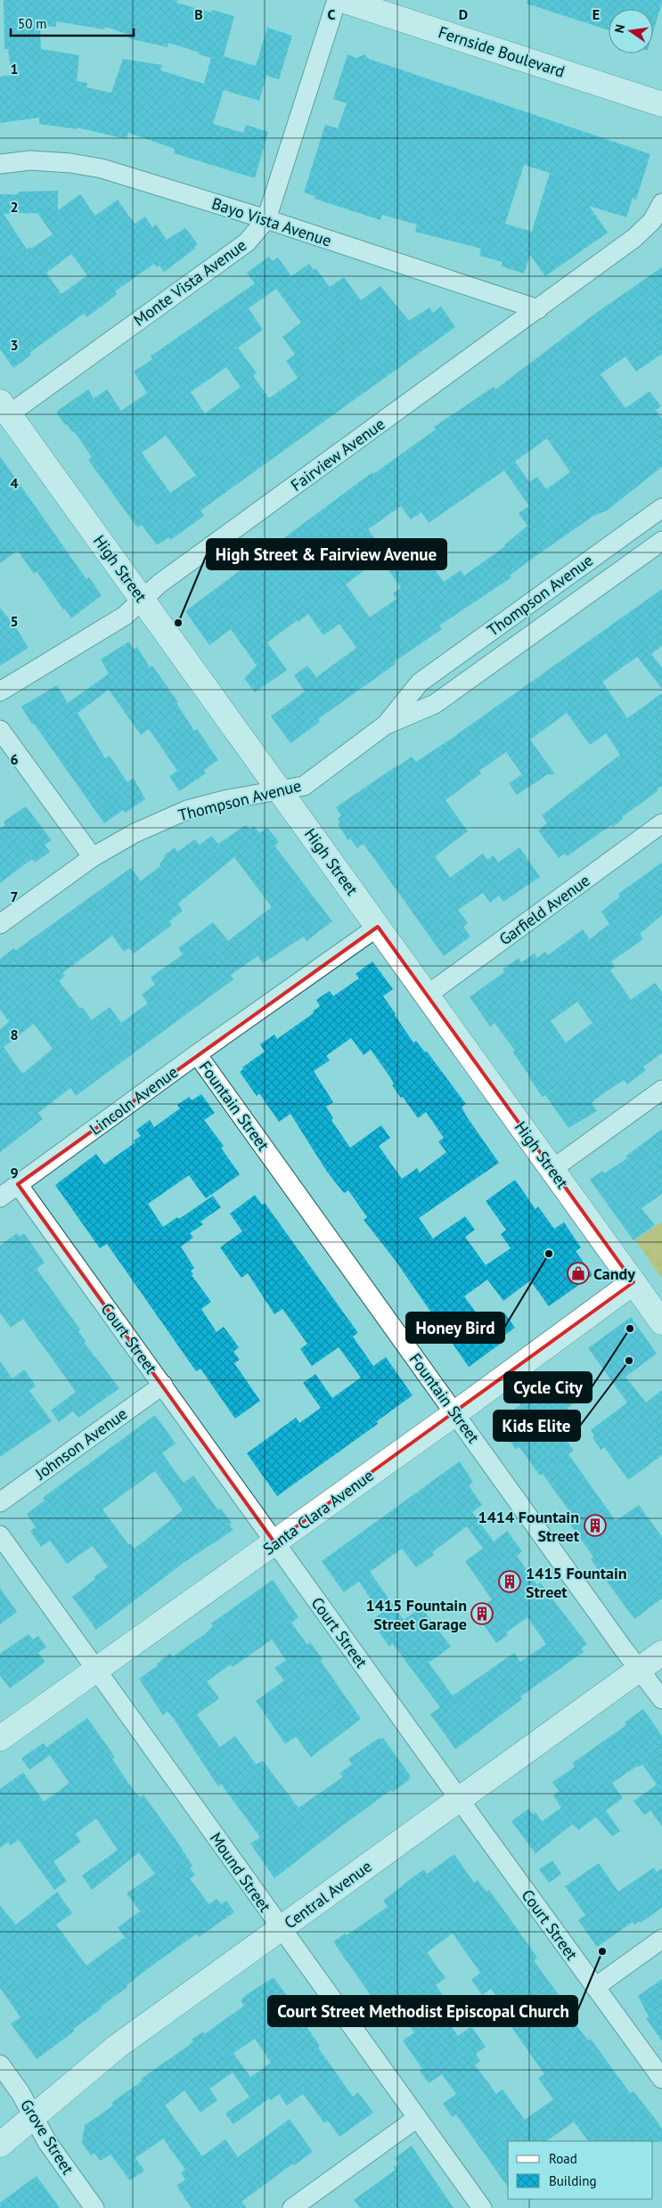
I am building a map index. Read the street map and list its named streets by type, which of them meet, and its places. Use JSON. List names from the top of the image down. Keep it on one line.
{"streets":{"street":["Fernside Boulevard","Bayo Vista Avenue","Monte Vista Avenue","Fairview Avenue","High Street","Thompson Avenue","Garfield Avenue","Lincoln Avenue","Fountain Street","Court Street","Johnson Avenue","Santa Clara Avenue","Mound Street","Central Avenue","Grove Street"]},"crossings":[["Bayo Vista Avenue","Monte Vista Avenue"],["Bayo Vista Avenue","Fairview Avenue"],["Monte Vista Avenue","High Street"],["Fairview Avenue","High Street"],["High Street","Thompson Avenue"],["High Street","Garfield Avenue"],["High Street","Lincoln Avenue"],["High Street","Santa Clara Avenue"],["Lincoln Avenue","Fountain Street"],["Lincoln Avenue","Court Street"],["Fountain Street","Santa Clara Avenue"],["Fountain Street","Central Avenue"],["Court Street","Johnson Avenue"],["Court Street","Santa Clara Avenue"],["Court Street","Central Avenue"],["Santa Clara Avenue","Mound Street"],["Mound Street","Central Avenue"],["Central Avenue","Grove Street"]],"places":{"other":["High Street & Fairview Avenue","Honey Bird","Cycle City","Kids Elite","Court Street Methodist Episcopal Church"],"shop":["Candy"],"building":["1414 Fountain Street","1415 Fountain Street","1415 Fountain Street Garage"]},"legend":["Road","Building"],"scale_bar":"50 m","north":"left","grid":{"columns":["B","C","D","E"],"rows":["1","2","3","4","5","6","7","8","9"]}}
